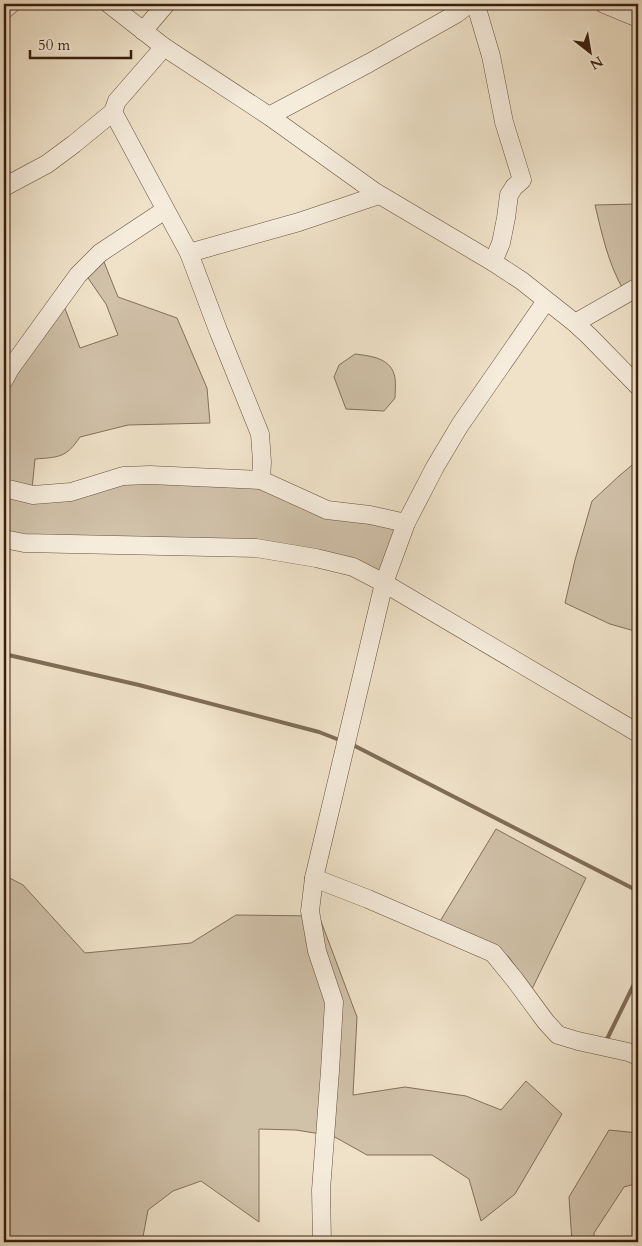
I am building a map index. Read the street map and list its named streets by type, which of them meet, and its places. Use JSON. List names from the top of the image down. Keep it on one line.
{"scale_bar":"50 m","north":"bottom right"}
